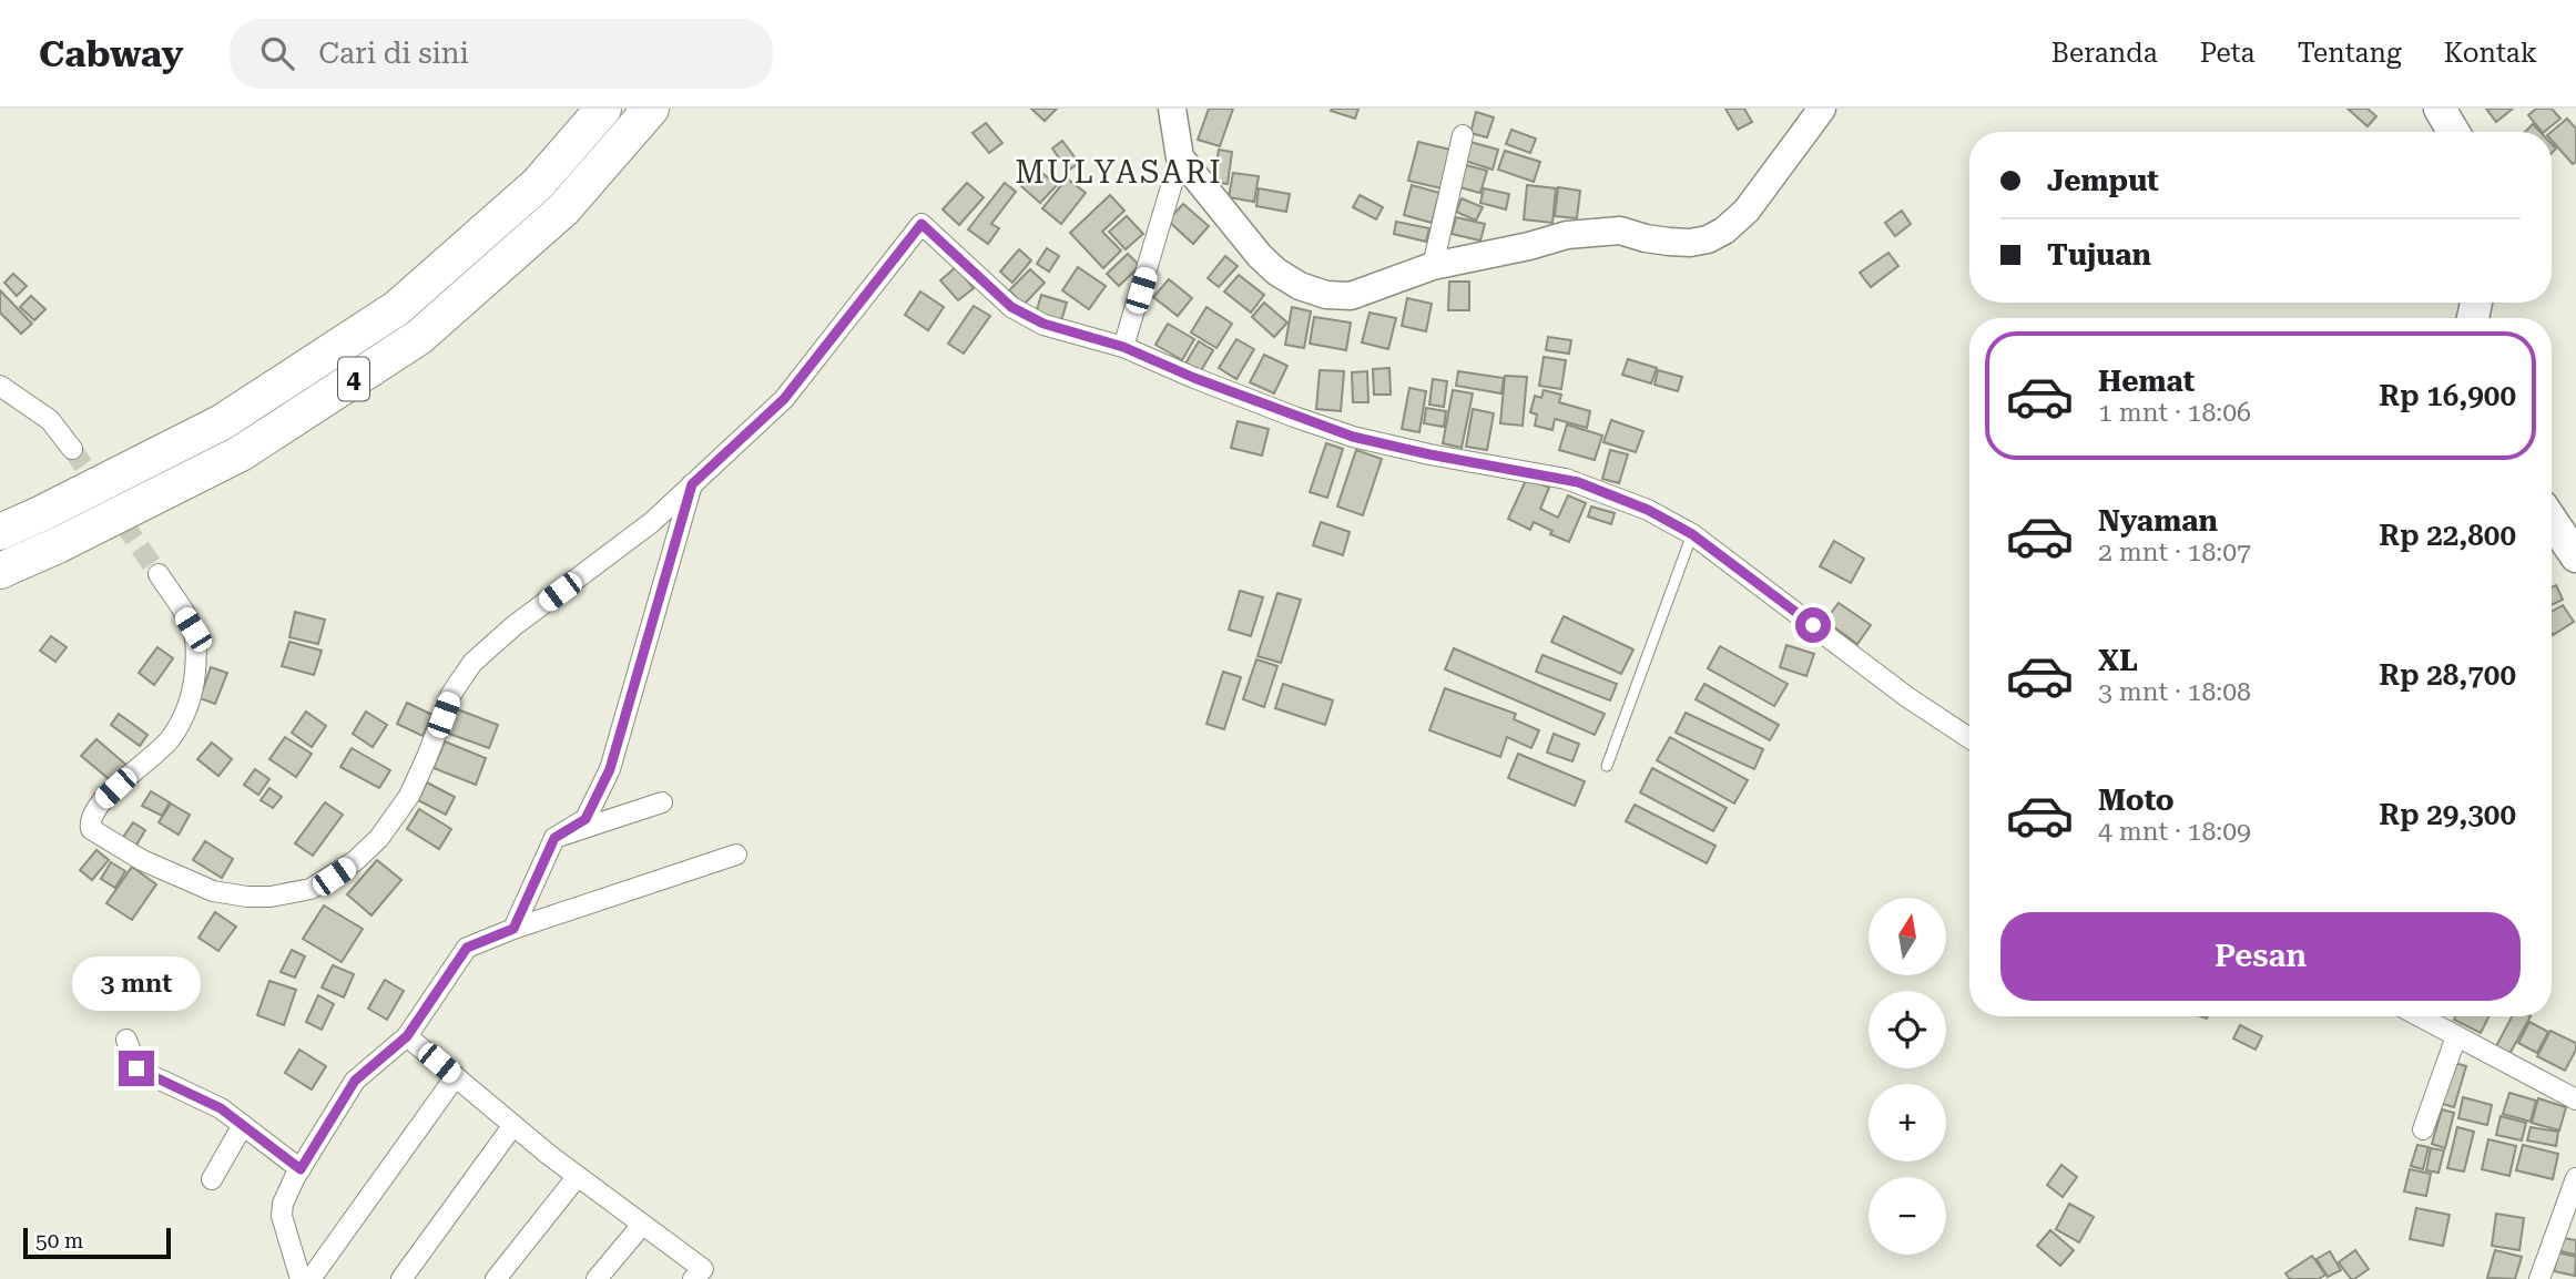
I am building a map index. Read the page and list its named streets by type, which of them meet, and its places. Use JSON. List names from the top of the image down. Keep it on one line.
{"streets":{"highway":["4"]},"districts":["MULYASARI"],"scale_bar":"50 m","north":"top","page":{"header":"Cabway","search":"Cari di sini","nav":["Beranda","Peta","Tentang","Kontak"],"banner":["Jemput","Tujuan"],"list":[{"name":"Hemat","note":"1 mnt · 18:06","value":"Rp 16,900"},{"name":"Nyaman","note":"2 mnt · 18:07","value":"Rp 22,800"},{"name":"XL","note":"3 mnt · 18:08","value":"Rp 28,700"},{"name":"Moto","note":"4 mnt · 18:09","value":"Rp 29,300"}],"buttons":"Pesan","map_buttons":["+","−"],"bubble":"3 mnt","scale":"50 m"}}
